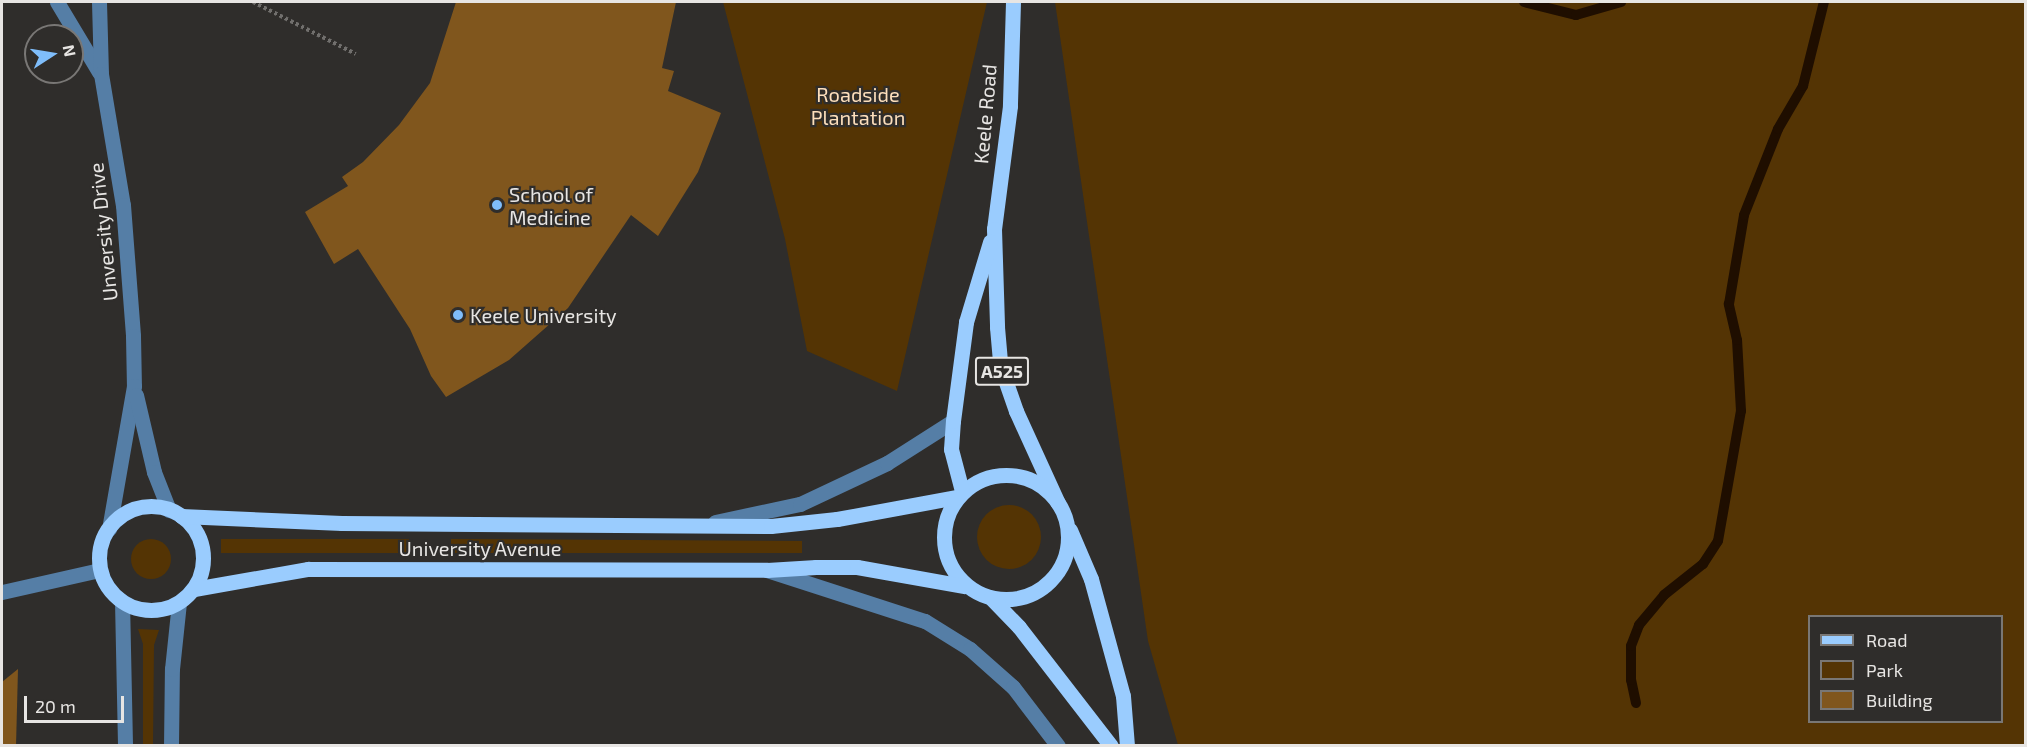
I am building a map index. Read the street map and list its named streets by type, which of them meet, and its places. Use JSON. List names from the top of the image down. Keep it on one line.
{"streets":{"main road":["Keele Road","A525","University Avenue"],"street":["Unversity Drive"]},"crossings":[["Keele Road","A525"],["Unversity Drive","University Avenue"],["A525","University Avenue"]],"parks":["Roadside Plantation"],"places":["School of Medicine","Keele University"],"legend":["Road","Park","Building"],"scale_bar":"20 m","north":"right"}
